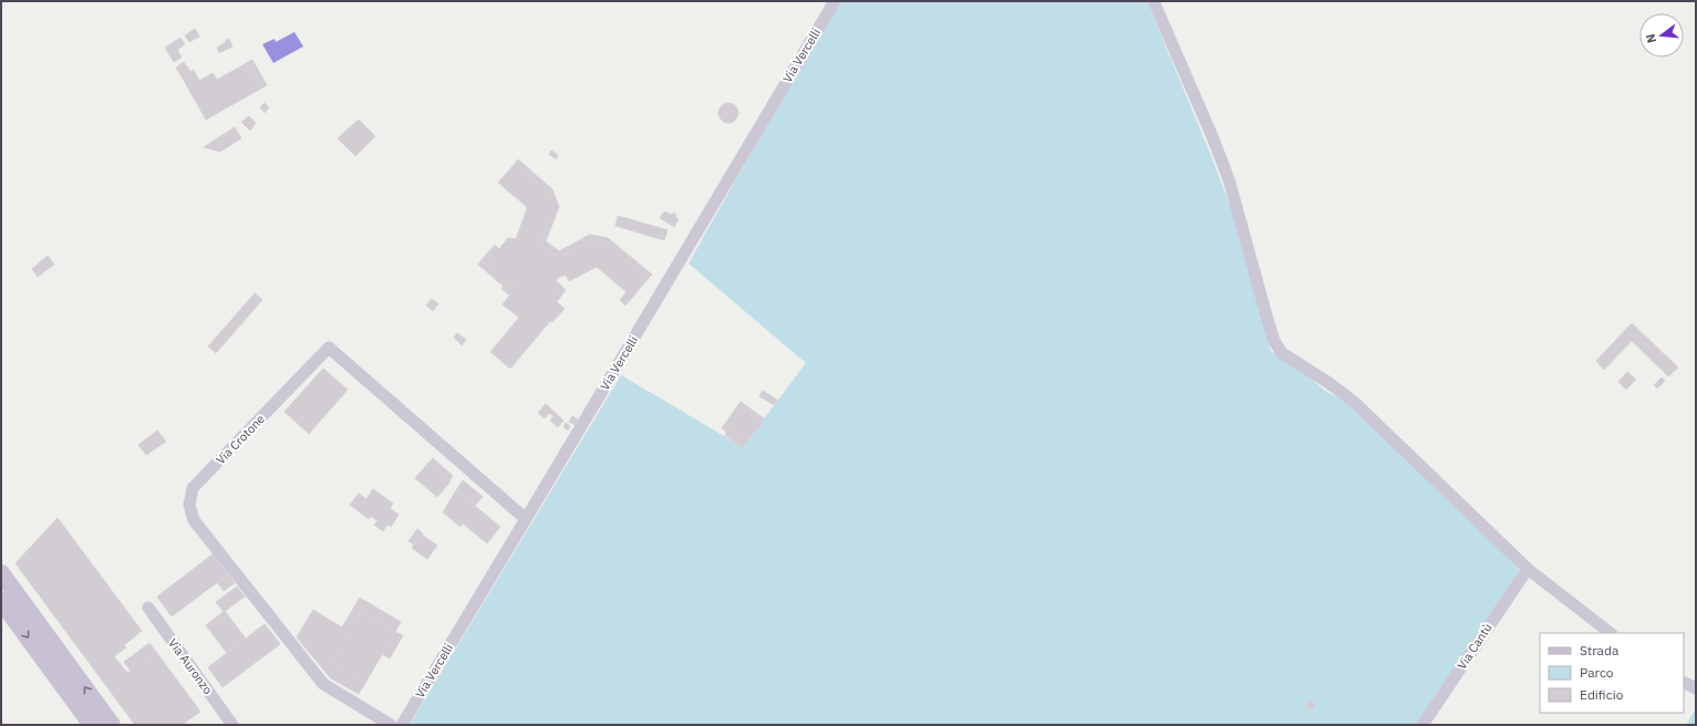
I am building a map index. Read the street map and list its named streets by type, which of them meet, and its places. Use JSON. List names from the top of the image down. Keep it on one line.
{"streets":{"street":["Via Vercelli","Via Crotone","Via Cantù","Via Auronzo"]},"crossings":[["Via Vercelli","Via Crotone"]],"legend":["Strada","Parco","Edificio"],"north":"left"}
